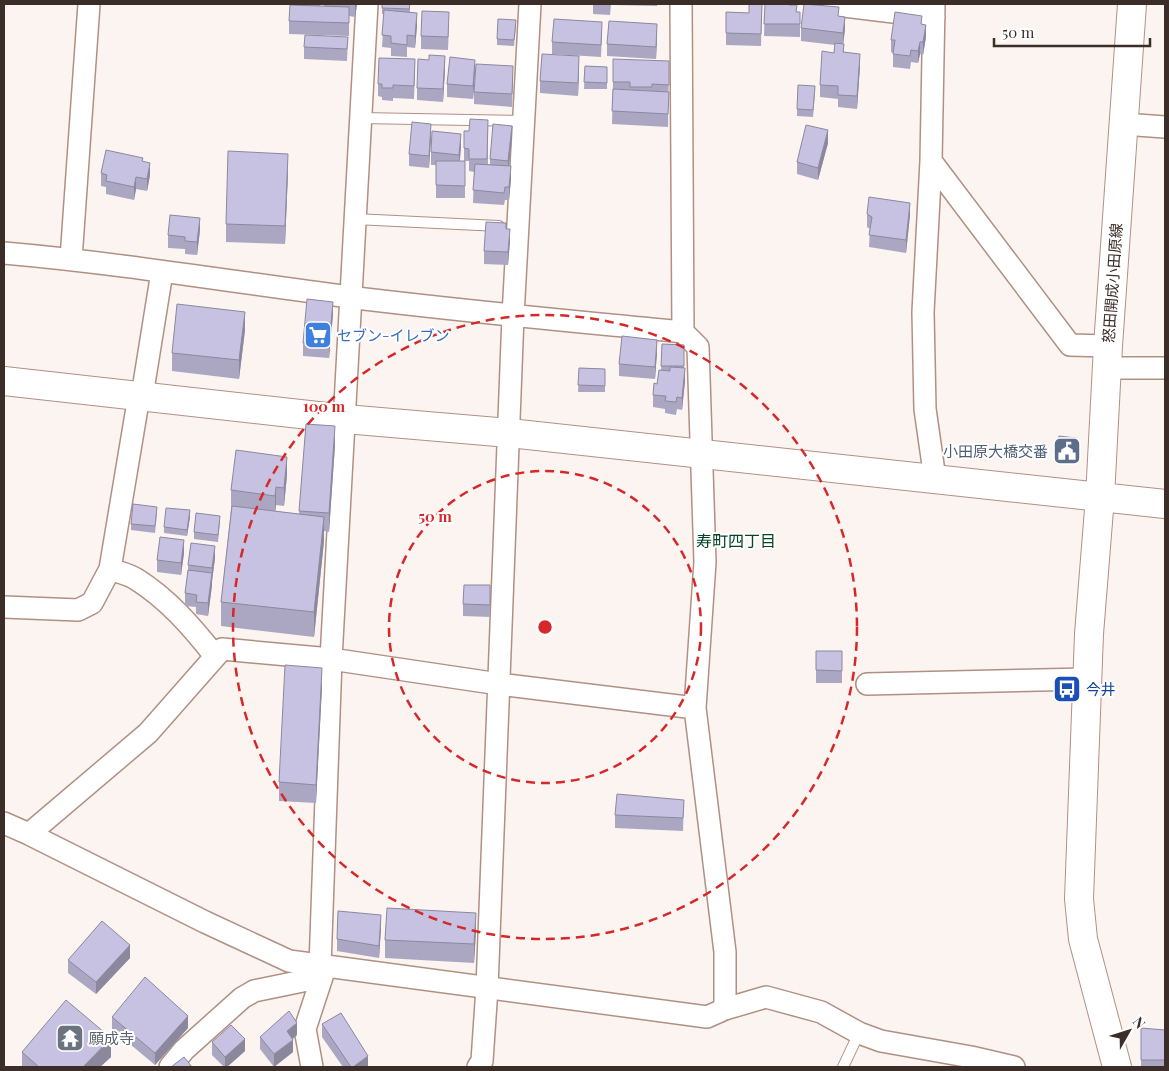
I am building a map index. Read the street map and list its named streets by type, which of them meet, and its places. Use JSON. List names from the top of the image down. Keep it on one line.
{"streets":{"street":["怒田開成小田原線"]},"districts":["寿町四丁目"],"places":{"supermarket":["セブン-イレブン"],"public building":["小田原大橋交番"],"bus stop":["今井"],"temple":["願成寺"]},"scale_bar":"50 m","north":"top right","rings":["100 m","50 m"]}
